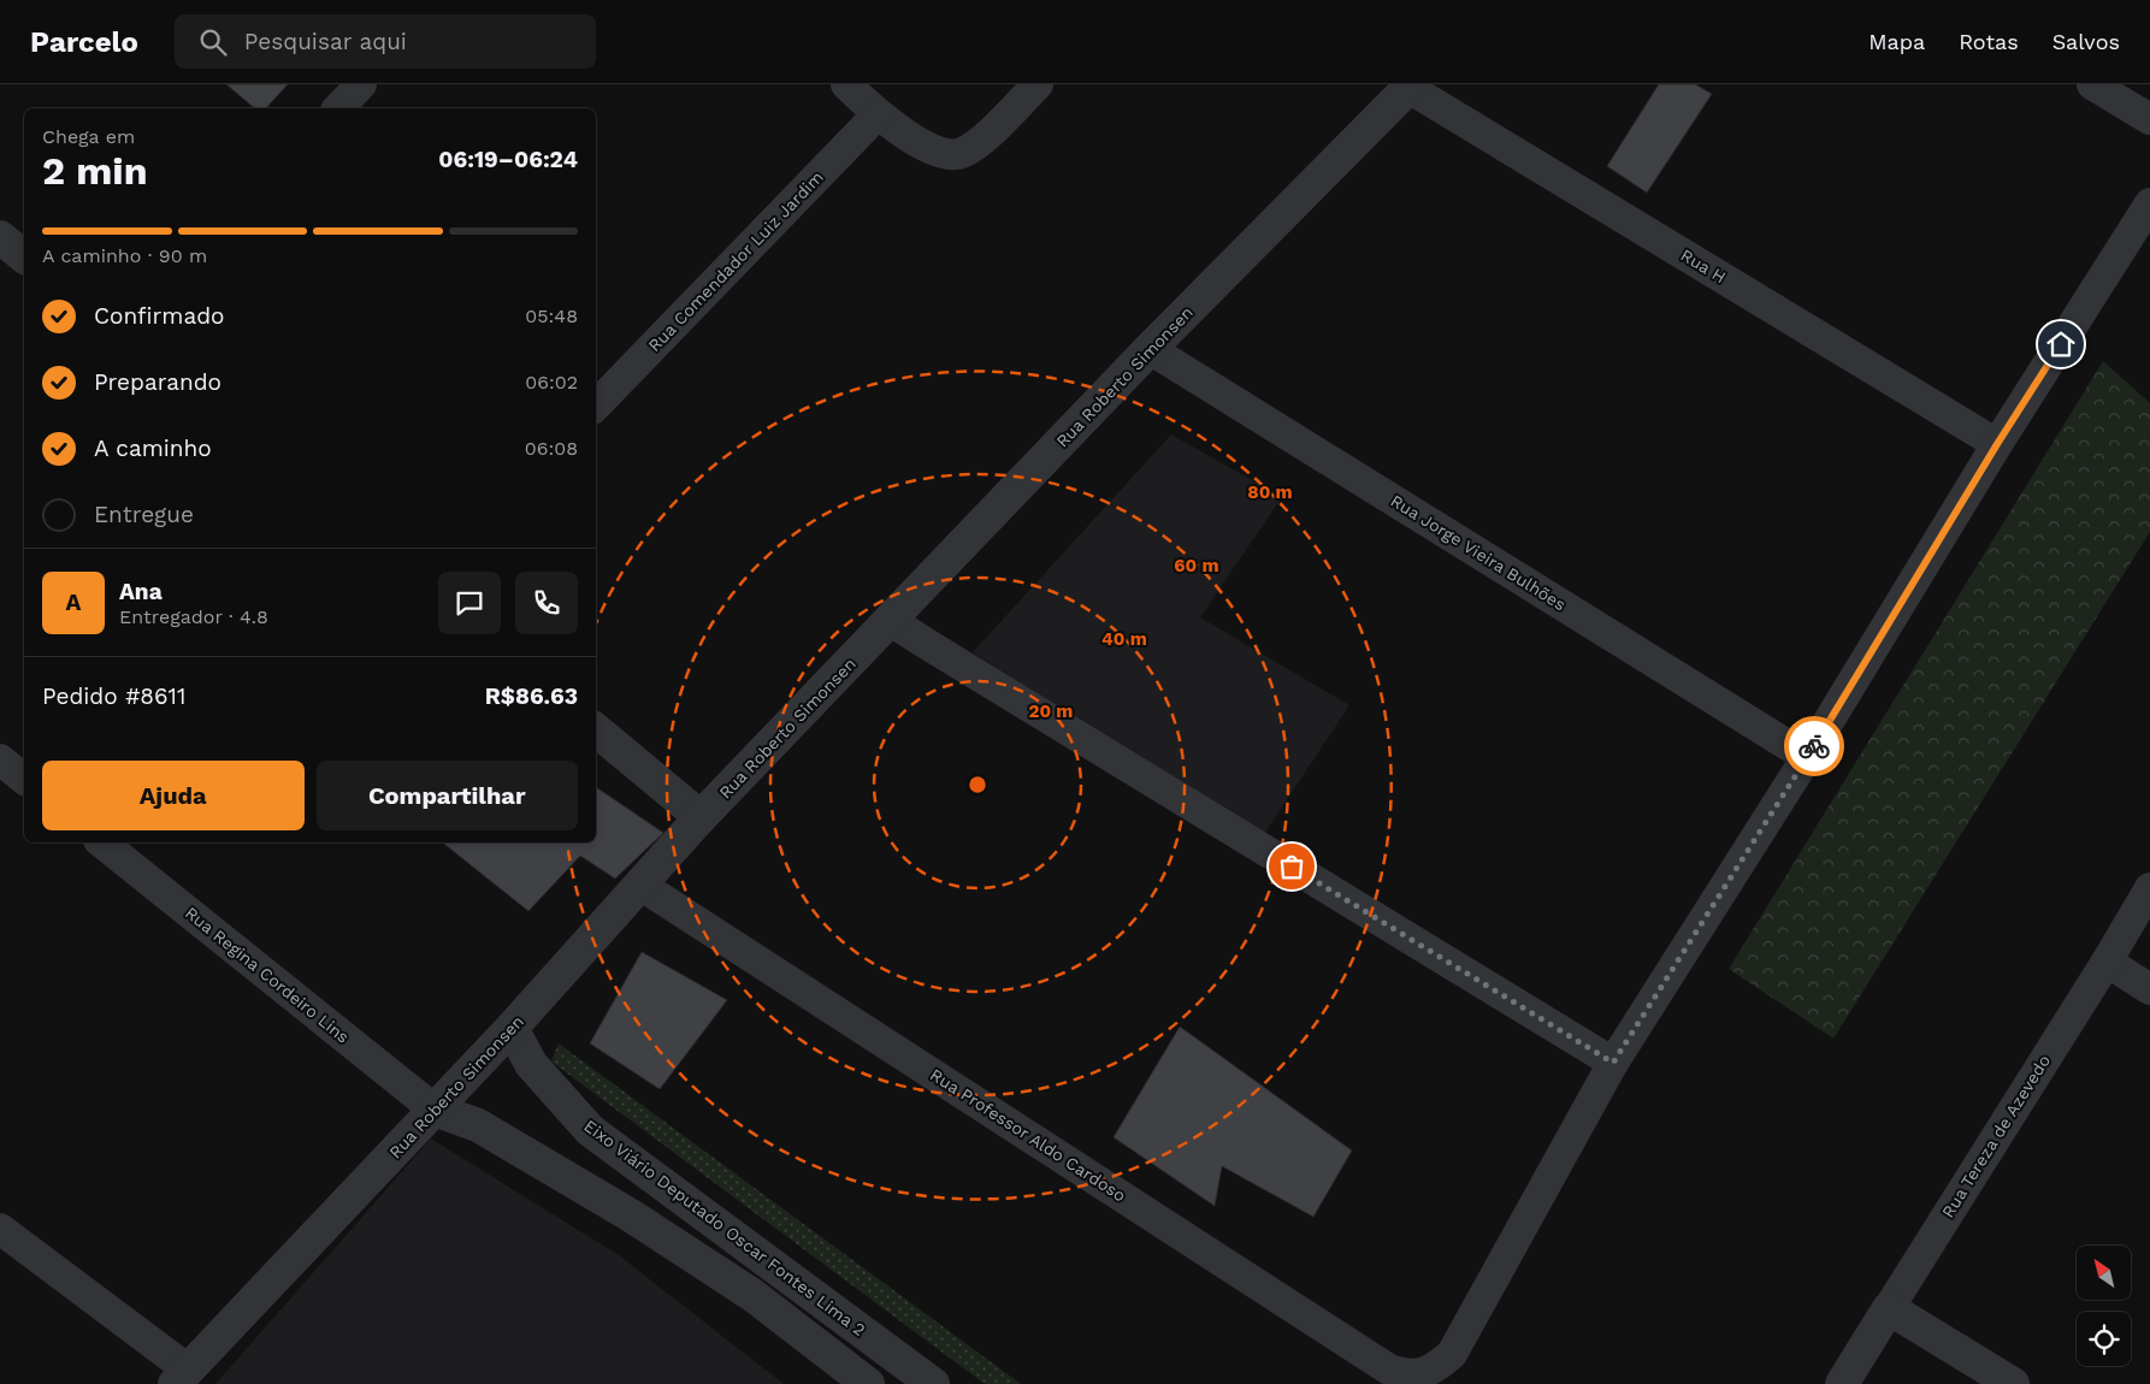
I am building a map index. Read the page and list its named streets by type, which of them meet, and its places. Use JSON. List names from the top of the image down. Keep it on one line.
{"streets":{"street":["Rua Comendador Luiz Jardim","Rua H","Rua Roberto Simonsen","Rua Jorge Vieira Bulhões","Rua Regina Cordeiro Lins","Rua Professor Aldo Cardoso","Rua Tereza de Azevedo","Eixo Viário Deputado Oscar Fontes Lima 2"]},"crossings":[["Rua H","Rua Roberto Simonsen"],["Rua Roberto Simonsen","Rua Jorge Vieira Bulhões"],["Rua Roberto Simonsen","Rua Regina Cordeiro Lins"],["Rua Roberto Simonsen","Rua Professor Aldo Cardoso"],["Rua Roberto Simonsen","Eixo Viário Deputado Oscar Fontes Lima 2"]],"north":"top left","page":{"header":"Parcelo","search":"Pesquisar aqui","nav":["Mapa","Rotas","Salvos"],"heading":["2 min","Chega em","06:19–06:24"],"panel":["Ana","Entregador · 4.8","Pedido #8611","R$86.63"],"bar":"A caminho · 90 m","list":[["Confirmado","05:48"],["Preparando","06:02"],["A caminho","06:08"],"Entregue"],"round":"A","buttons":["Ajuda","Compartilhar"]},"rings":["80 m","60 m","40 m","20 m"]}
